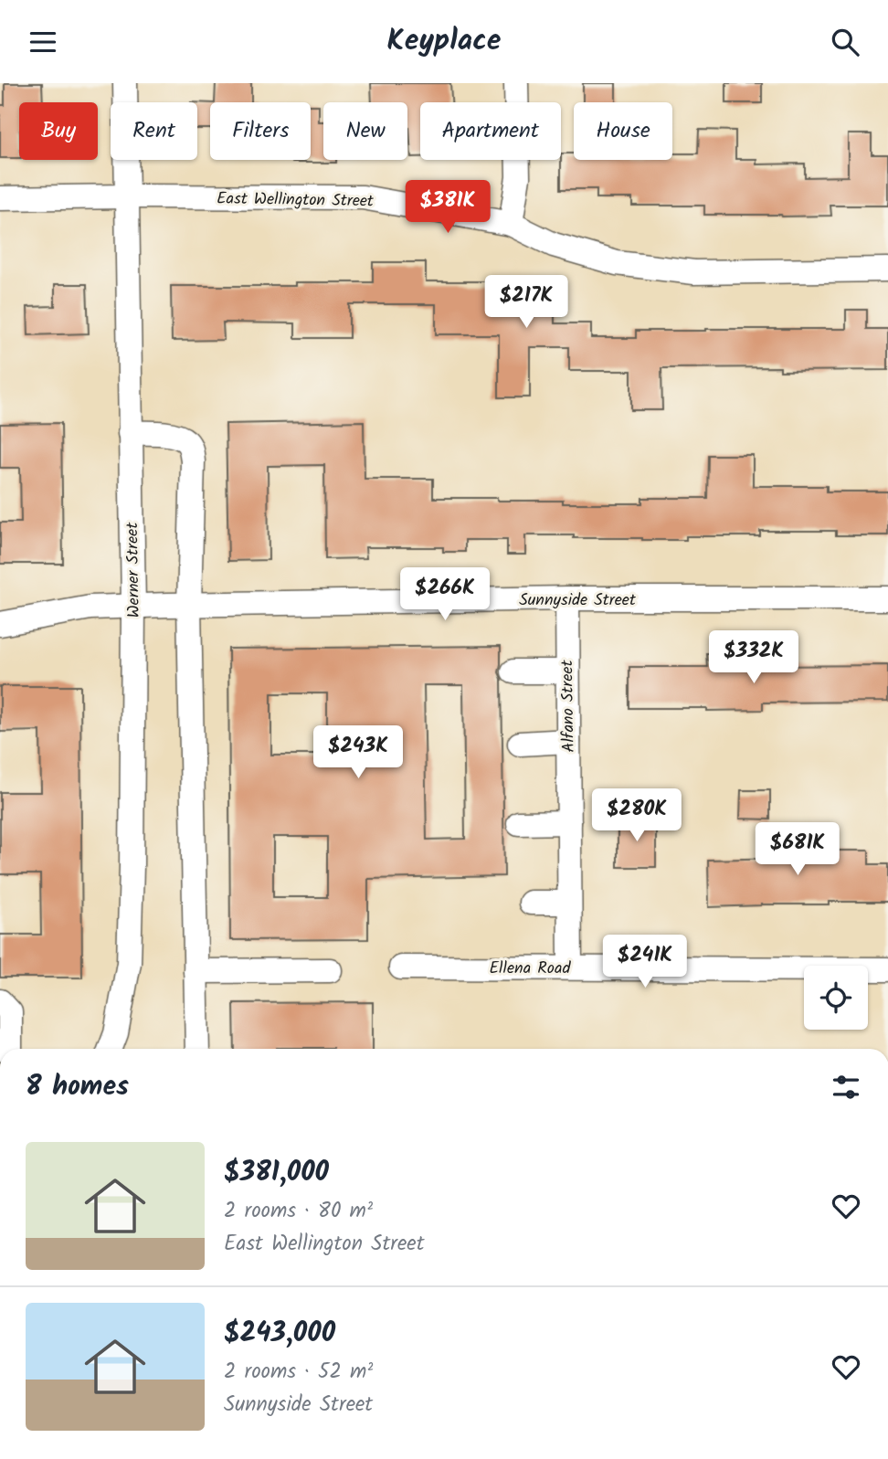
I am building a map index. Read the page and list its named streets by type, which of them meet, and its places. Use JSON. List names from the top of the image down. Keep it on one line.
{"streets":{"street":["East Wellington Street","Werner Street","Sunnyside Street","Alfano Street","Ellena Road"]},"crossings":[["East Wellington Street","Werner Street"],["Werner Street","Sunnyside Street"],["Sunnyside Street","Alfano Street"],["Alfano Street","Ellena Road"]],"page":{"header":"Keyplace","chip":["Buy","Rent","Filters","New","Apartment","House"],"price":["$381K","$217K","$266K","$332K","$243K","$280K","$681K","$241K"],"heading":"8 homes","list":[{"name":"$381,000","note":"2 rooms · 80 m² · East Wellington Street"},{"name":"$243,000","note":"2 rooms · 52 m² · Sunnyside Street"}]}}
